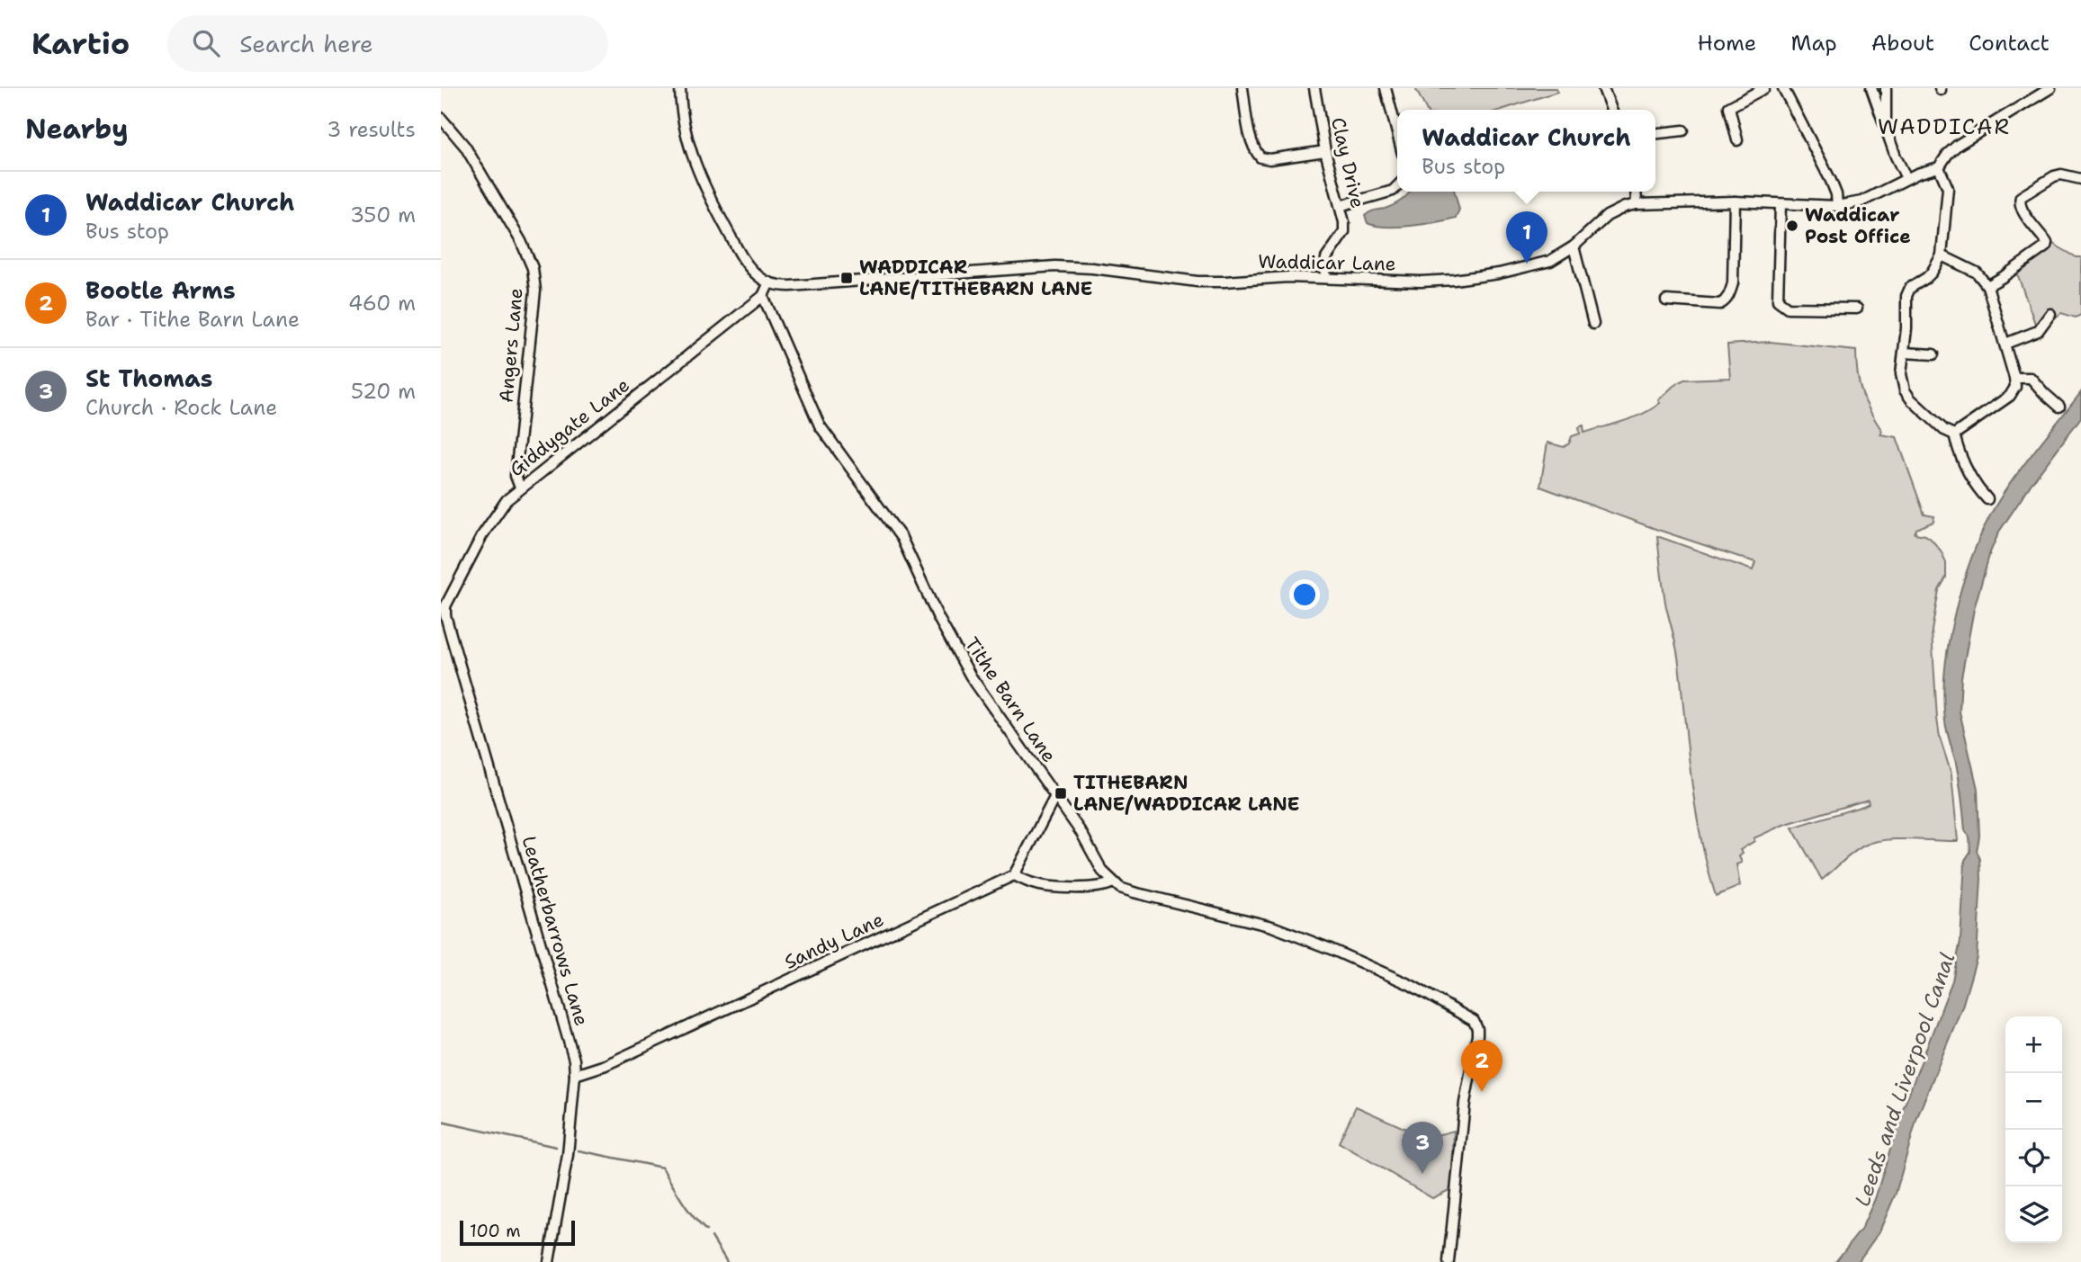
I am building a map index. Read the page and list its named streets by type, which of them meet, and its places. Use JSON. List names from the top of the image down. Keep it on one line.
{"streets":{"street":["Clay Drive","Waddicar Lane","Angers Lane","Giddygate Lane","Tithe Barn Lane","Leatherbarrows Lane","Sandy Lane"]},"crossings":[["Clay Drive","Waddicar Lane"],["Angers Lane","Giddygate Lane"],["Giddygate Lane","Tithe Barn Lane"],["Giddygate Lane","Leatherbarrows Lane"],["Leatherbarrows Lane","Sandy Lane"]],"districts":["WADDICAR"],"water":["Leeds and Liverpool Canal"],"places":{"other":["Waddicar Post Office"],"transit":["WADDICAR LANE/TITHEBARN LANE","TITHEBARN LANE/WADDICAR LANE"]},"scale_bar":"100 m","page":{"header":"Kartio","search":"Search here","nav":["Home","Map","About","Contact"],"heading":["Nearby","3 results"],"popup":["Waddicar Church","Bus stop"],"list":[{"mark":"1","name":"Waddicar Church","note":"Bus stop","value":"350 m"},{"mark":"2","name":"Bootle Arms","note":"Bar · Tithe Barn Lane","value":"460 m"},{"mark":"3","name":"St Thomas","note":"Church · Rock Lane","value":"520 m"}],"pins":["1","2","3"],"map_buttons":["+","−"],"scale":"100 m"}}
